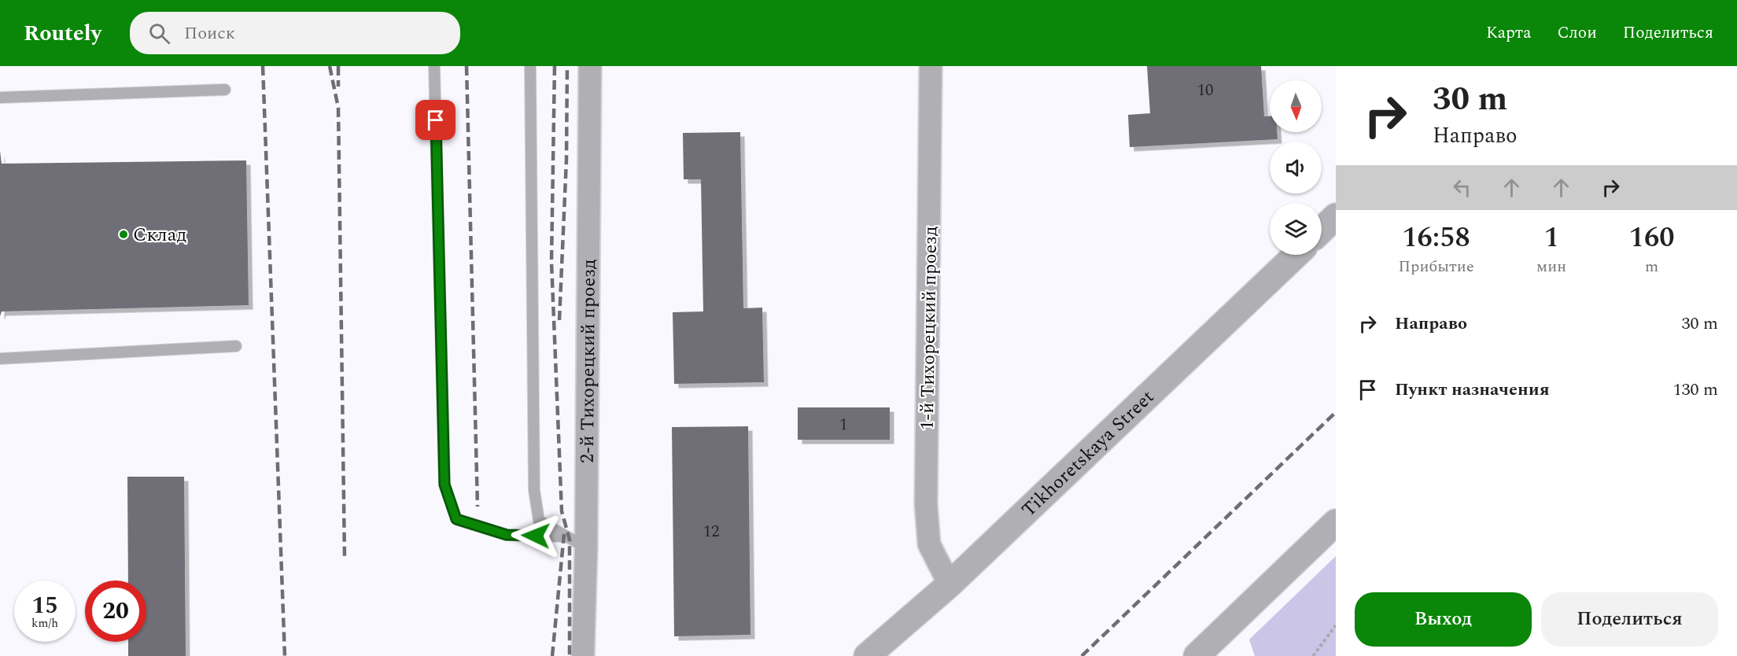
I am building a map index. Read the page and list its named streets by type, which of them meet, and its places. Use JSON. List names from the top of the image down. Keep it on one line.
{"streets":{"street":["1-й Тихорецкий проезд","2-й Тихорецкий проезд","Tikhoretskaya Street"]},"crossings":[["1-й Тихорецкий проезд","Tikhoretskaya Street"]],"places":["Склад"],"house_numbers":["10","1","12"],"north":"bottom","page":{"header":"Routely","search":"Поиск","nav":["Карта","Слои","Поделиться"],"turn":["30 m","Направо"],"eta":["16:58","Прибытие","1","мин","160","m"],"list":[{"name":"Направо","value":"30 m"},{"name":"Пункт назначения","value":"130 m"}],"speed":"15 km/h","limit":"20","buttons":["Выход","Поделиться"]}}
